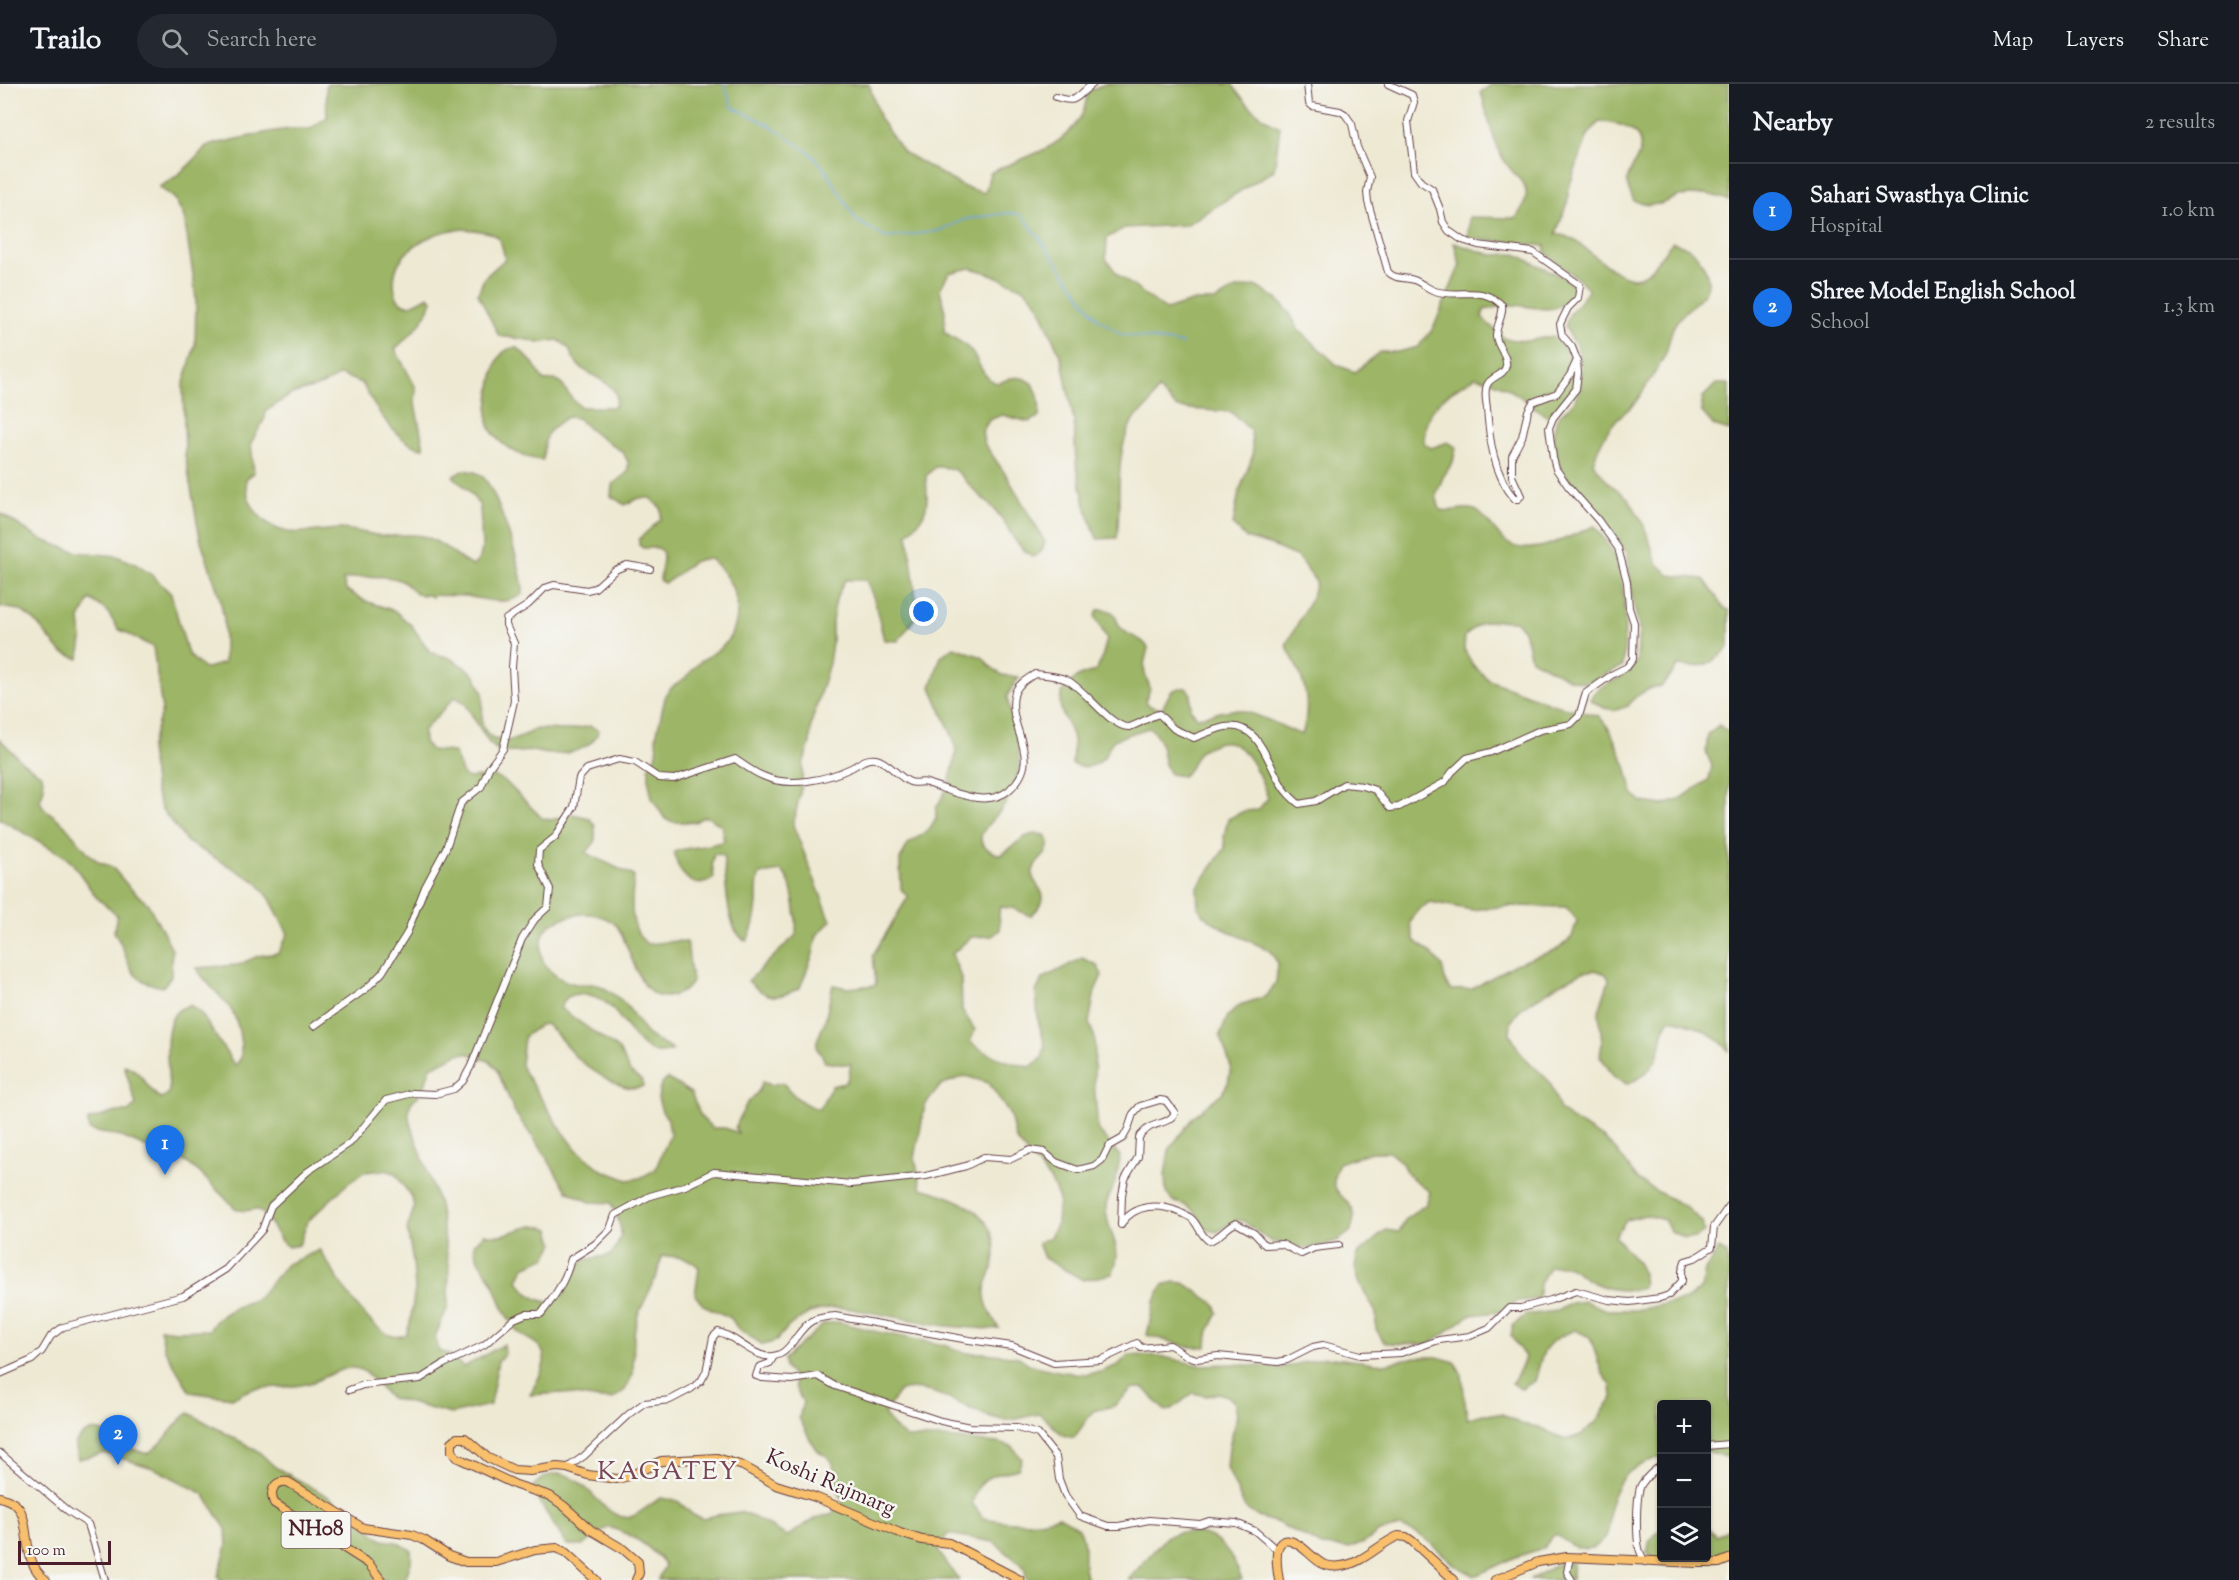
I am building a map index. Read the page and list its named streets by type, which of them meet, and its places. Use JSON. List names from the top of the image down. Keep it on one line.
{"streets":{"main road":["Koshi Rajmarg","NH08"]},"districts":["KAGATEY"],"scale_bar":"100 m","page":{"header":"Trailo","search":"Search here","nav":["Map","Layers","Share"],"heading":["Nearby","2 results"],"list":[{"mark":"1","name":"Sahari Swasthya Clinic","note":"Hospital","value":"1.0 km"},{"mark":"2","name":"Shree Model English School","note":"School","value":"1.3 km"}],"pins":["1","2"],"map_buttons":["+","−"],"scale":"100 m"}}
